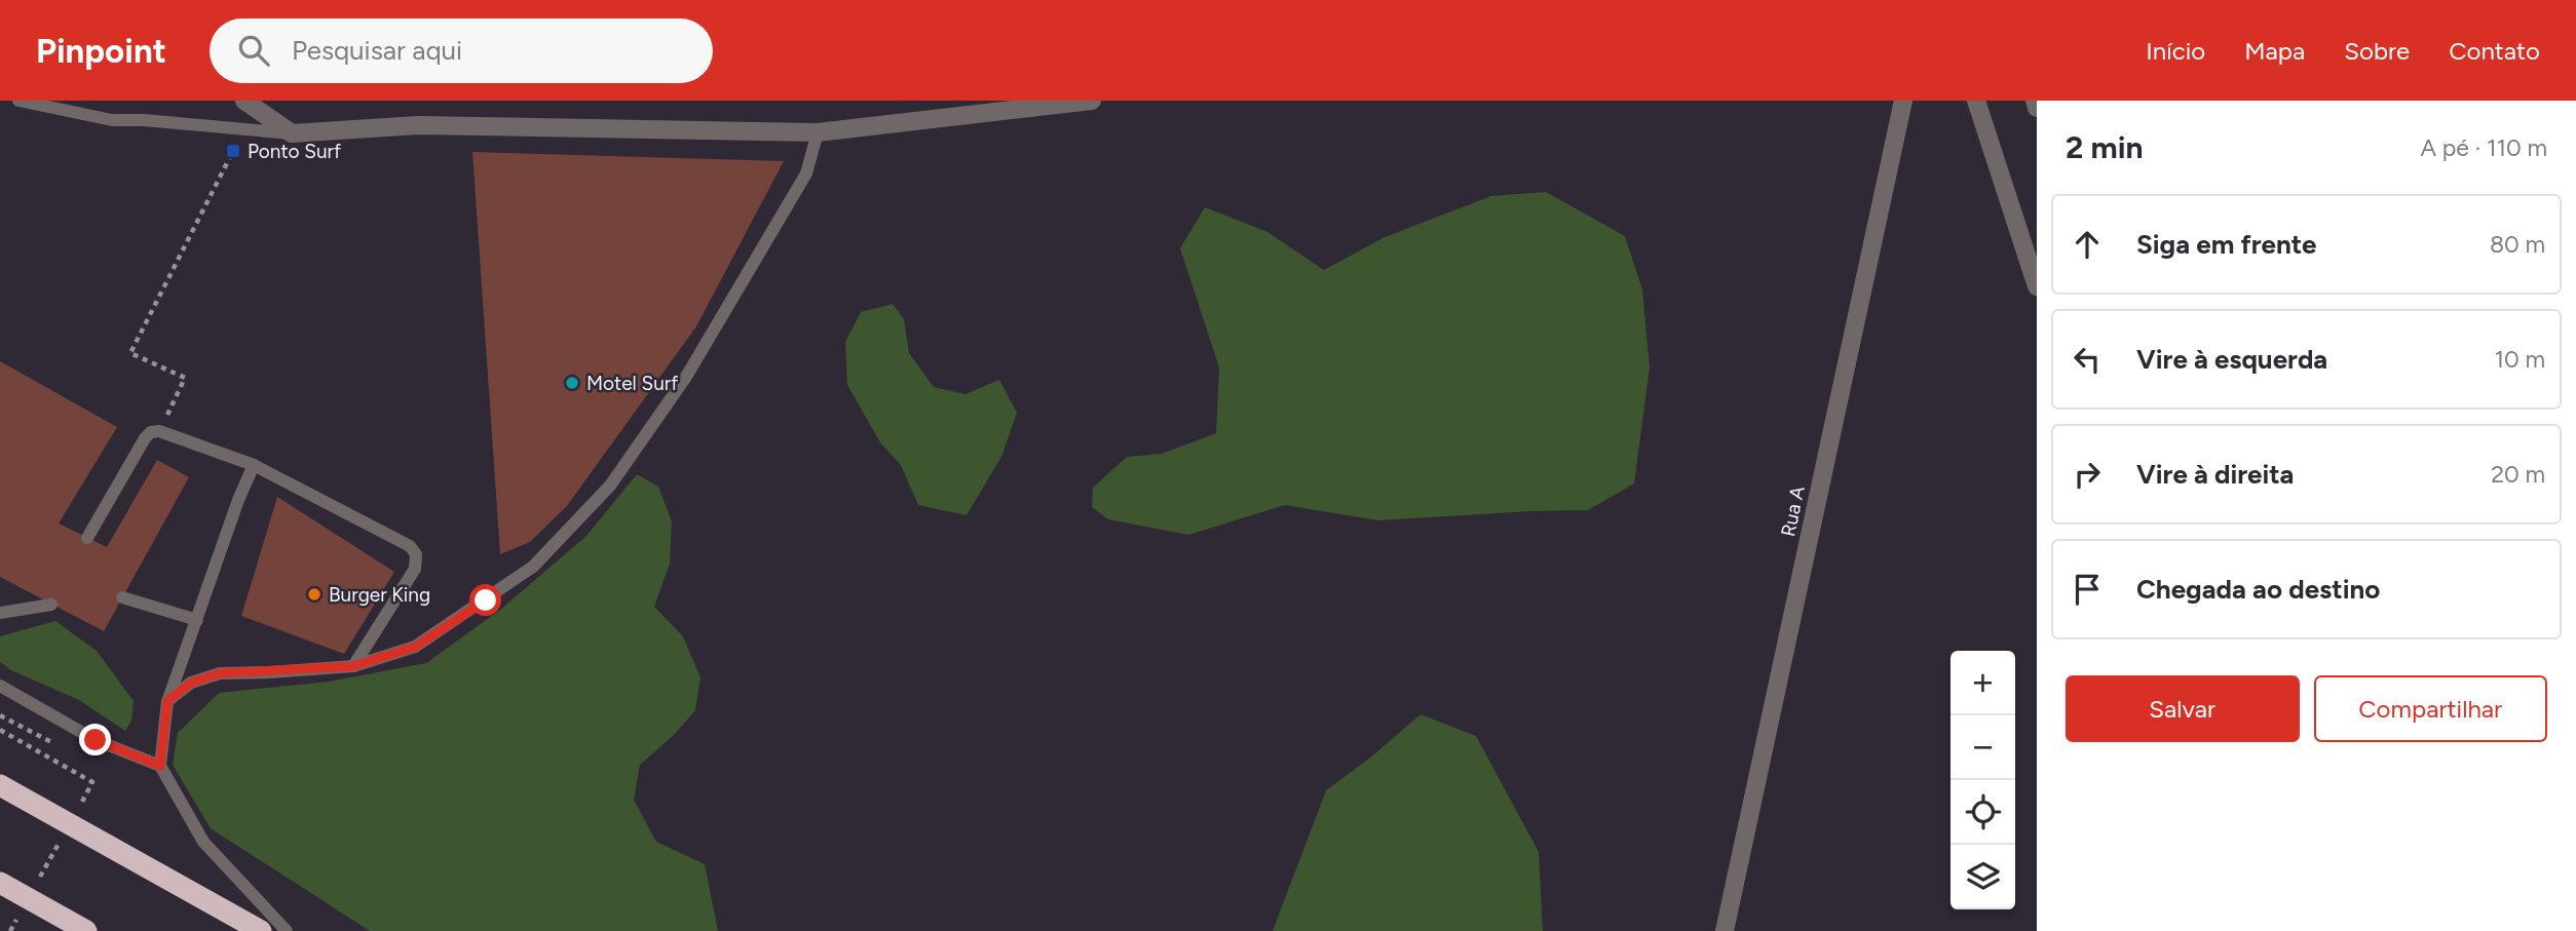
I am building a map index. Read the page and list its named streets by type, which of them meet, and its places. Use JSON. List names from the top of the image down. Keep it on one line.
{"streets":{"street":["Rua A"]},"places":{"transit":["Ponto Surf"],"other":["Motel Surf","Burger King"]},"page":{"header":"Pinpoint","search":"Pesquisar aqui","nav":["Início","Mapa","Sobre","Contato"],"heading":["2 min","A pé · 110 m"],"list":[["Siga em frente","80 m"],["Vire à esquerda","10 m"],["Vire à direita","20 m"],"Chegada ao destino"],"map_buttons":["+","−"],"buttons":["Salvar","Compartilhar"]}}
